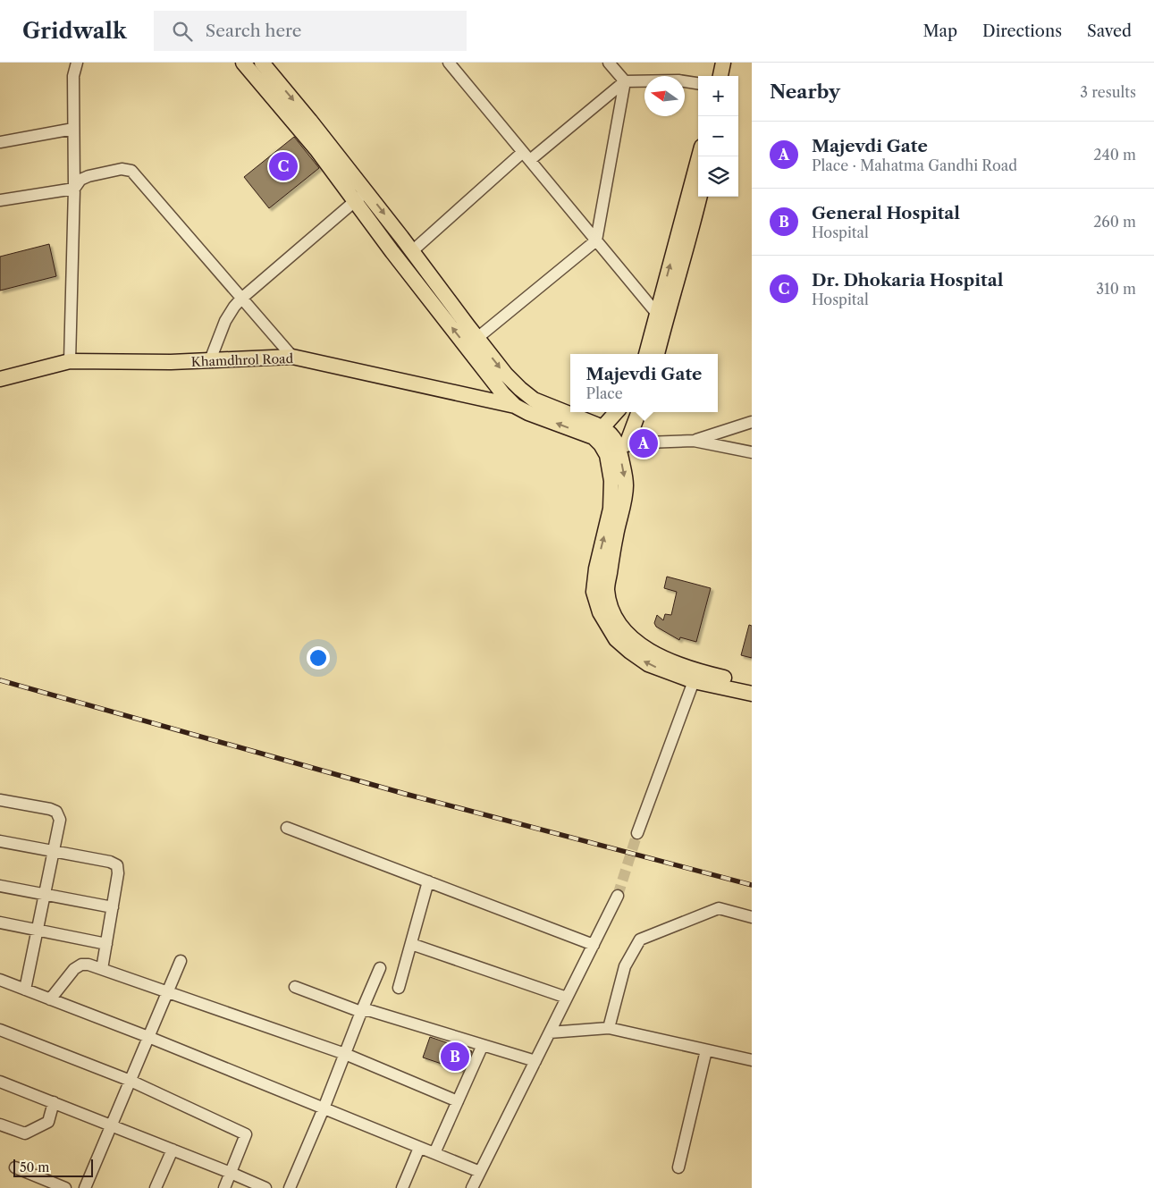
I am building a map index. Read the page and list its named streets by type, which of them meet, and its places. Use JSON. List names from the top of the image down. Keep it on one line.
{"streets":{"main road":["Khamdhrol Road"]},"scale_bar":"50 m","north":"left","page":{"header":"Gridwalk","search":"Search here","nav":["Map","Directions","Saved"],"heading":["Nearby","3 results"],"map_buttons":["+","−"],"list":[{"mark":"A","name":"Majevdi Gate","note":"Place · Mahatma Gandhi Road","value":"240 m"},{"mark":"B","name":"General Hospital","note":"Hospital","value":"260 m"},{"mark":"C","name":"Dr. Dhokaria Hospital","note":"Hospital","value":"310 m"}],"pins":["C","A","B"],"popup":["Majevdi Gate","Place"],"scale":"50 m"}}
